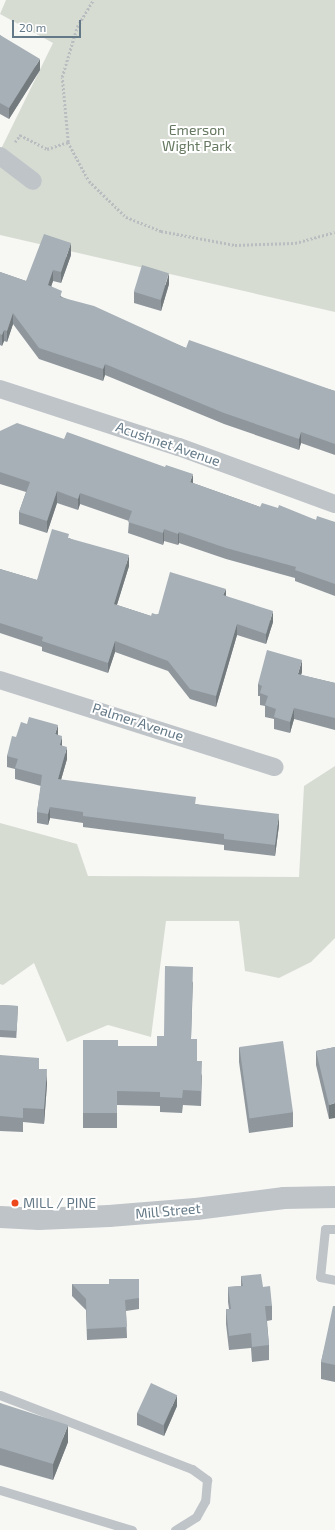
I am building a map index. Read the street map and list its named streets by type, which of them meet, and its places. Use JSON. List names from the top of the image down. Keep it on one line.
{"streets":{"street":["Acushnet Avenue","Palmer Avenue","Mill Street"]},"parks":["Emerson Wight Park"],"places":["MILL / PINE"],"scale_bar":"20 m"}
